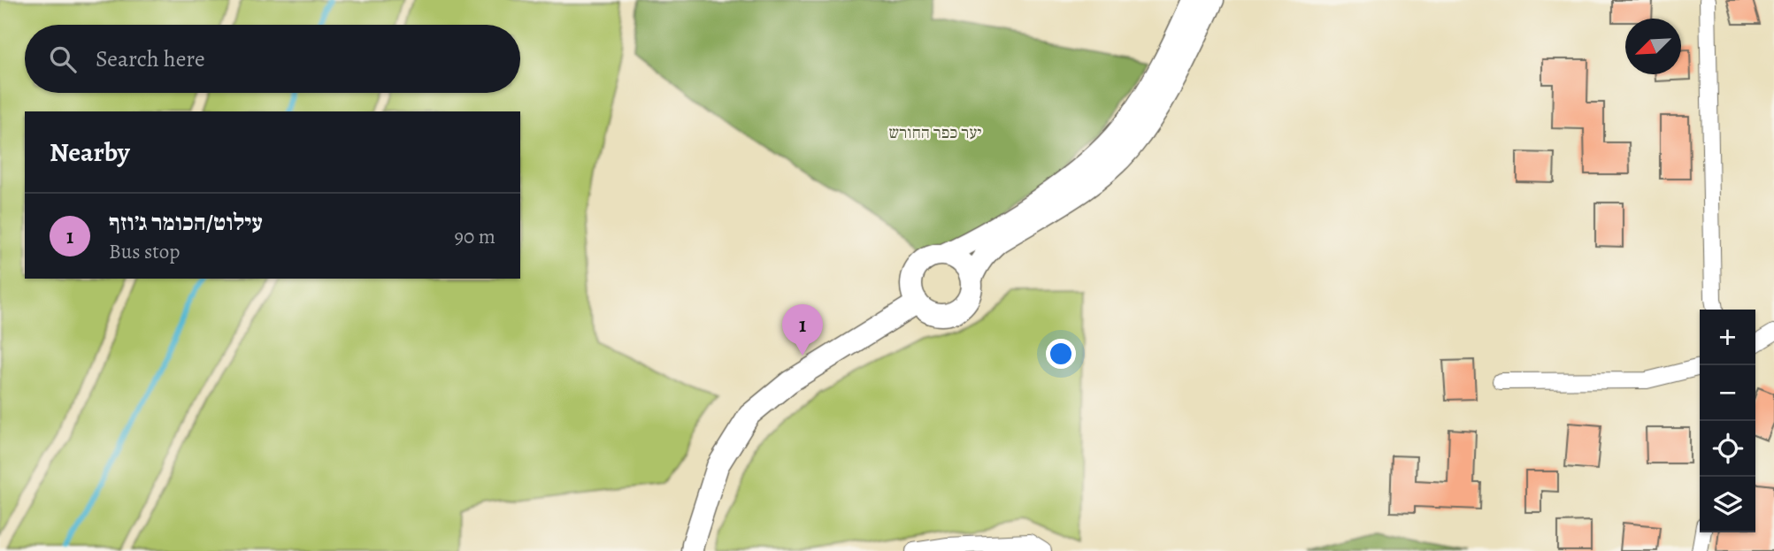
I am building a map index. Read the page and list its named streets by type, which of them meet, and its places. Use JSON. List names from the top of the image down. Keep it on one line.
{"parks":["יער כפר החורש"],"north":"bottom left","page":{"search":"Search here","heading":"Nearby","list":[{"mark":"1","name":"עילוט/הכומר ג׳וזף","note":"Bus stop","value":"90 m"}],"pins":"1","map_buttons":["+","−"]}}
